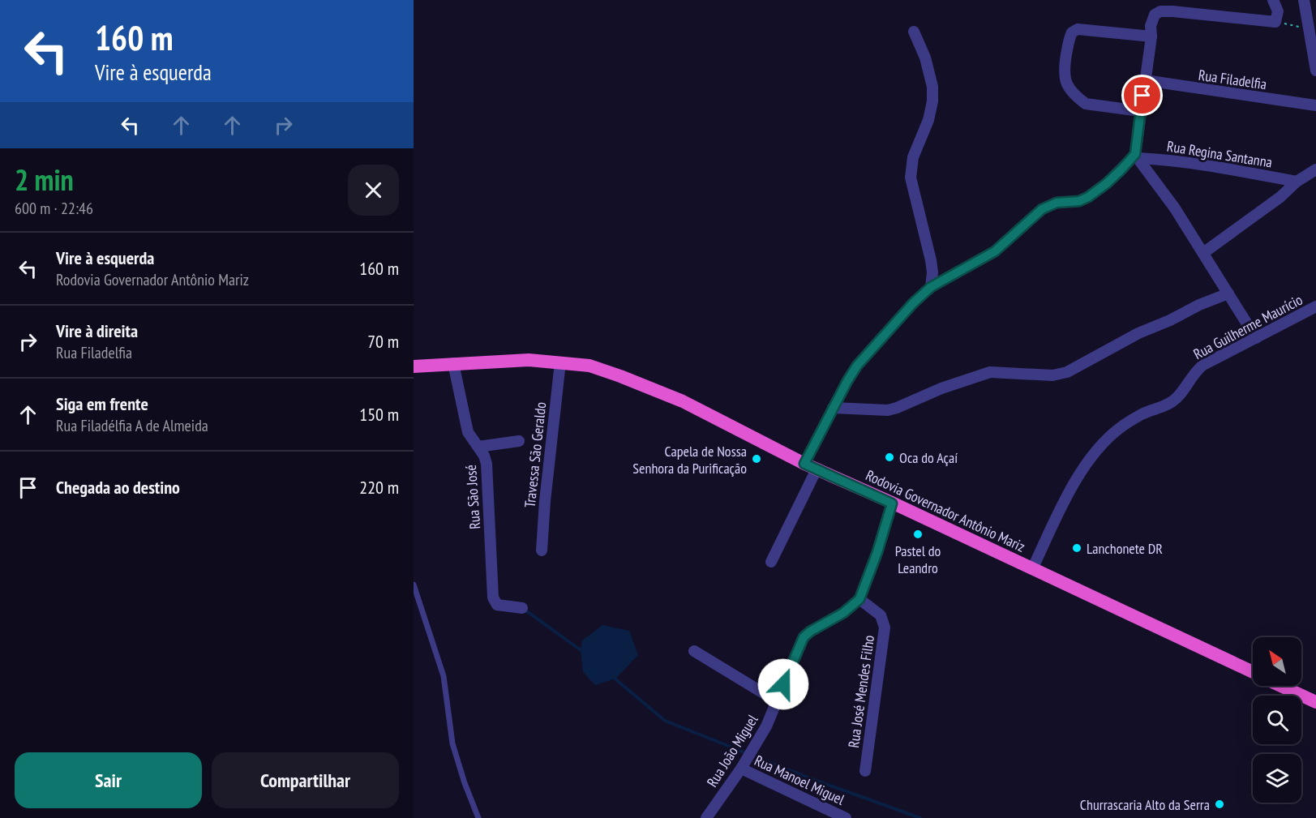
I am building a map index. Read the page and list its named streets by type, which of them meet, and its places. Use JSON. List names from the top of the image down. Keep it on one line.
{"streets":{"highway":["Rodovia Governador Antônio Mariz"],"street":["Rua Filadelfia","Rua Regina Santanna","Rua Guilherme Maurício","Travessa São Geraldo","Rua São José","Rua José Mendes Filho","Rua João Miguel","Rua Manoel Miguel"]},"crossings":[["Rua Guilherme Maurício","Rodovia Governador Antônio Mariz"],["Travessa São Geraldo","Rodovia Governador Antônio Mariz"],["Rua São José","Rodovia Governador Antônio Mariz"],["Rua José Mendes Filho","Rua João Miguel"],["Rua João Miguel","Rua Manoel Miguel"]],"places":["Oca do Açaí","Capela de Nossa Senhora da Purificação","Pastel do Leandro","Lanchonete DR","Churrascaria Alto da Serra"],"north":"top left","page":{"turn":["160 m","Vire à esquerda"],"heading":["2 min","600 m · 22:46"],"list":[{"name":"Vire à esquerda","note":"Rodovia Governador Antônio Mariz","value":"160 m"},{"name":"Vire à direita","note":"Rua Filadelfia","value":"70 m"},{"name":"Siga em frente","note":"Rua Filadélfia A de Almeida","value":"150 m"},{"name":"Chegada ao destino","value":"220 m"}],"buttons":["Sair","Compartilhar"]}}
